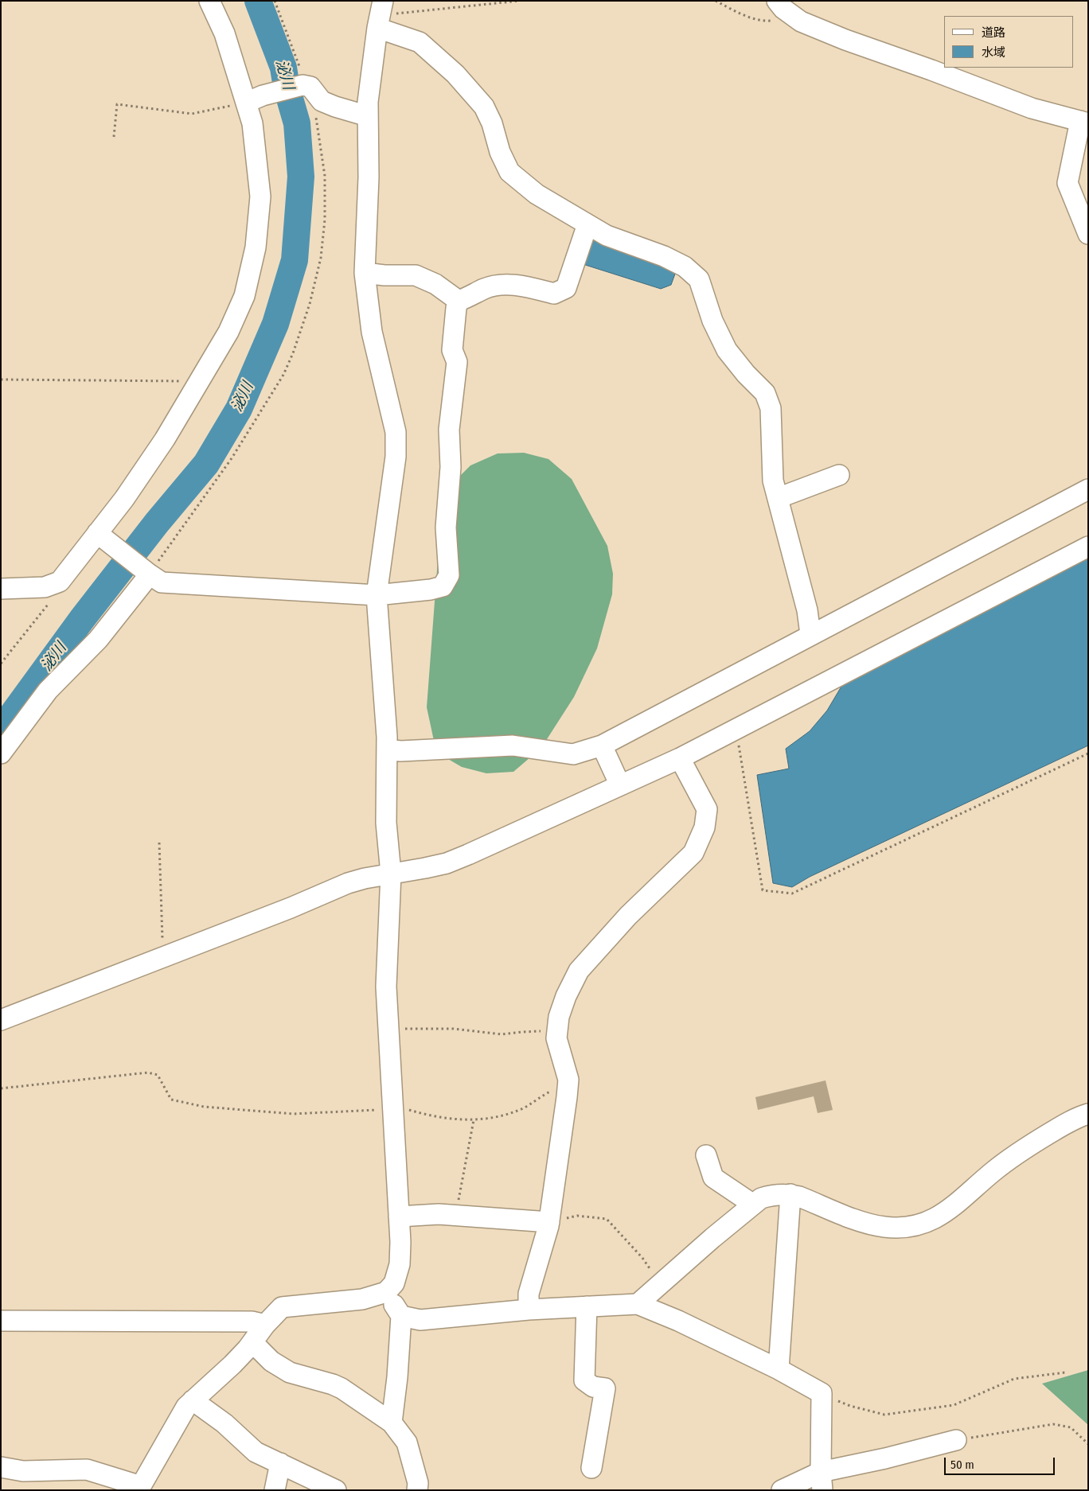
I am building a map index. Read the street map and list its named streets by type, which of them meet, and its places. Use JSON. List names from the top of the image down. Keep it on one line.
{"water":["泌川"],"legend":["道路","水域"],"scale_bar":"50 m"}
